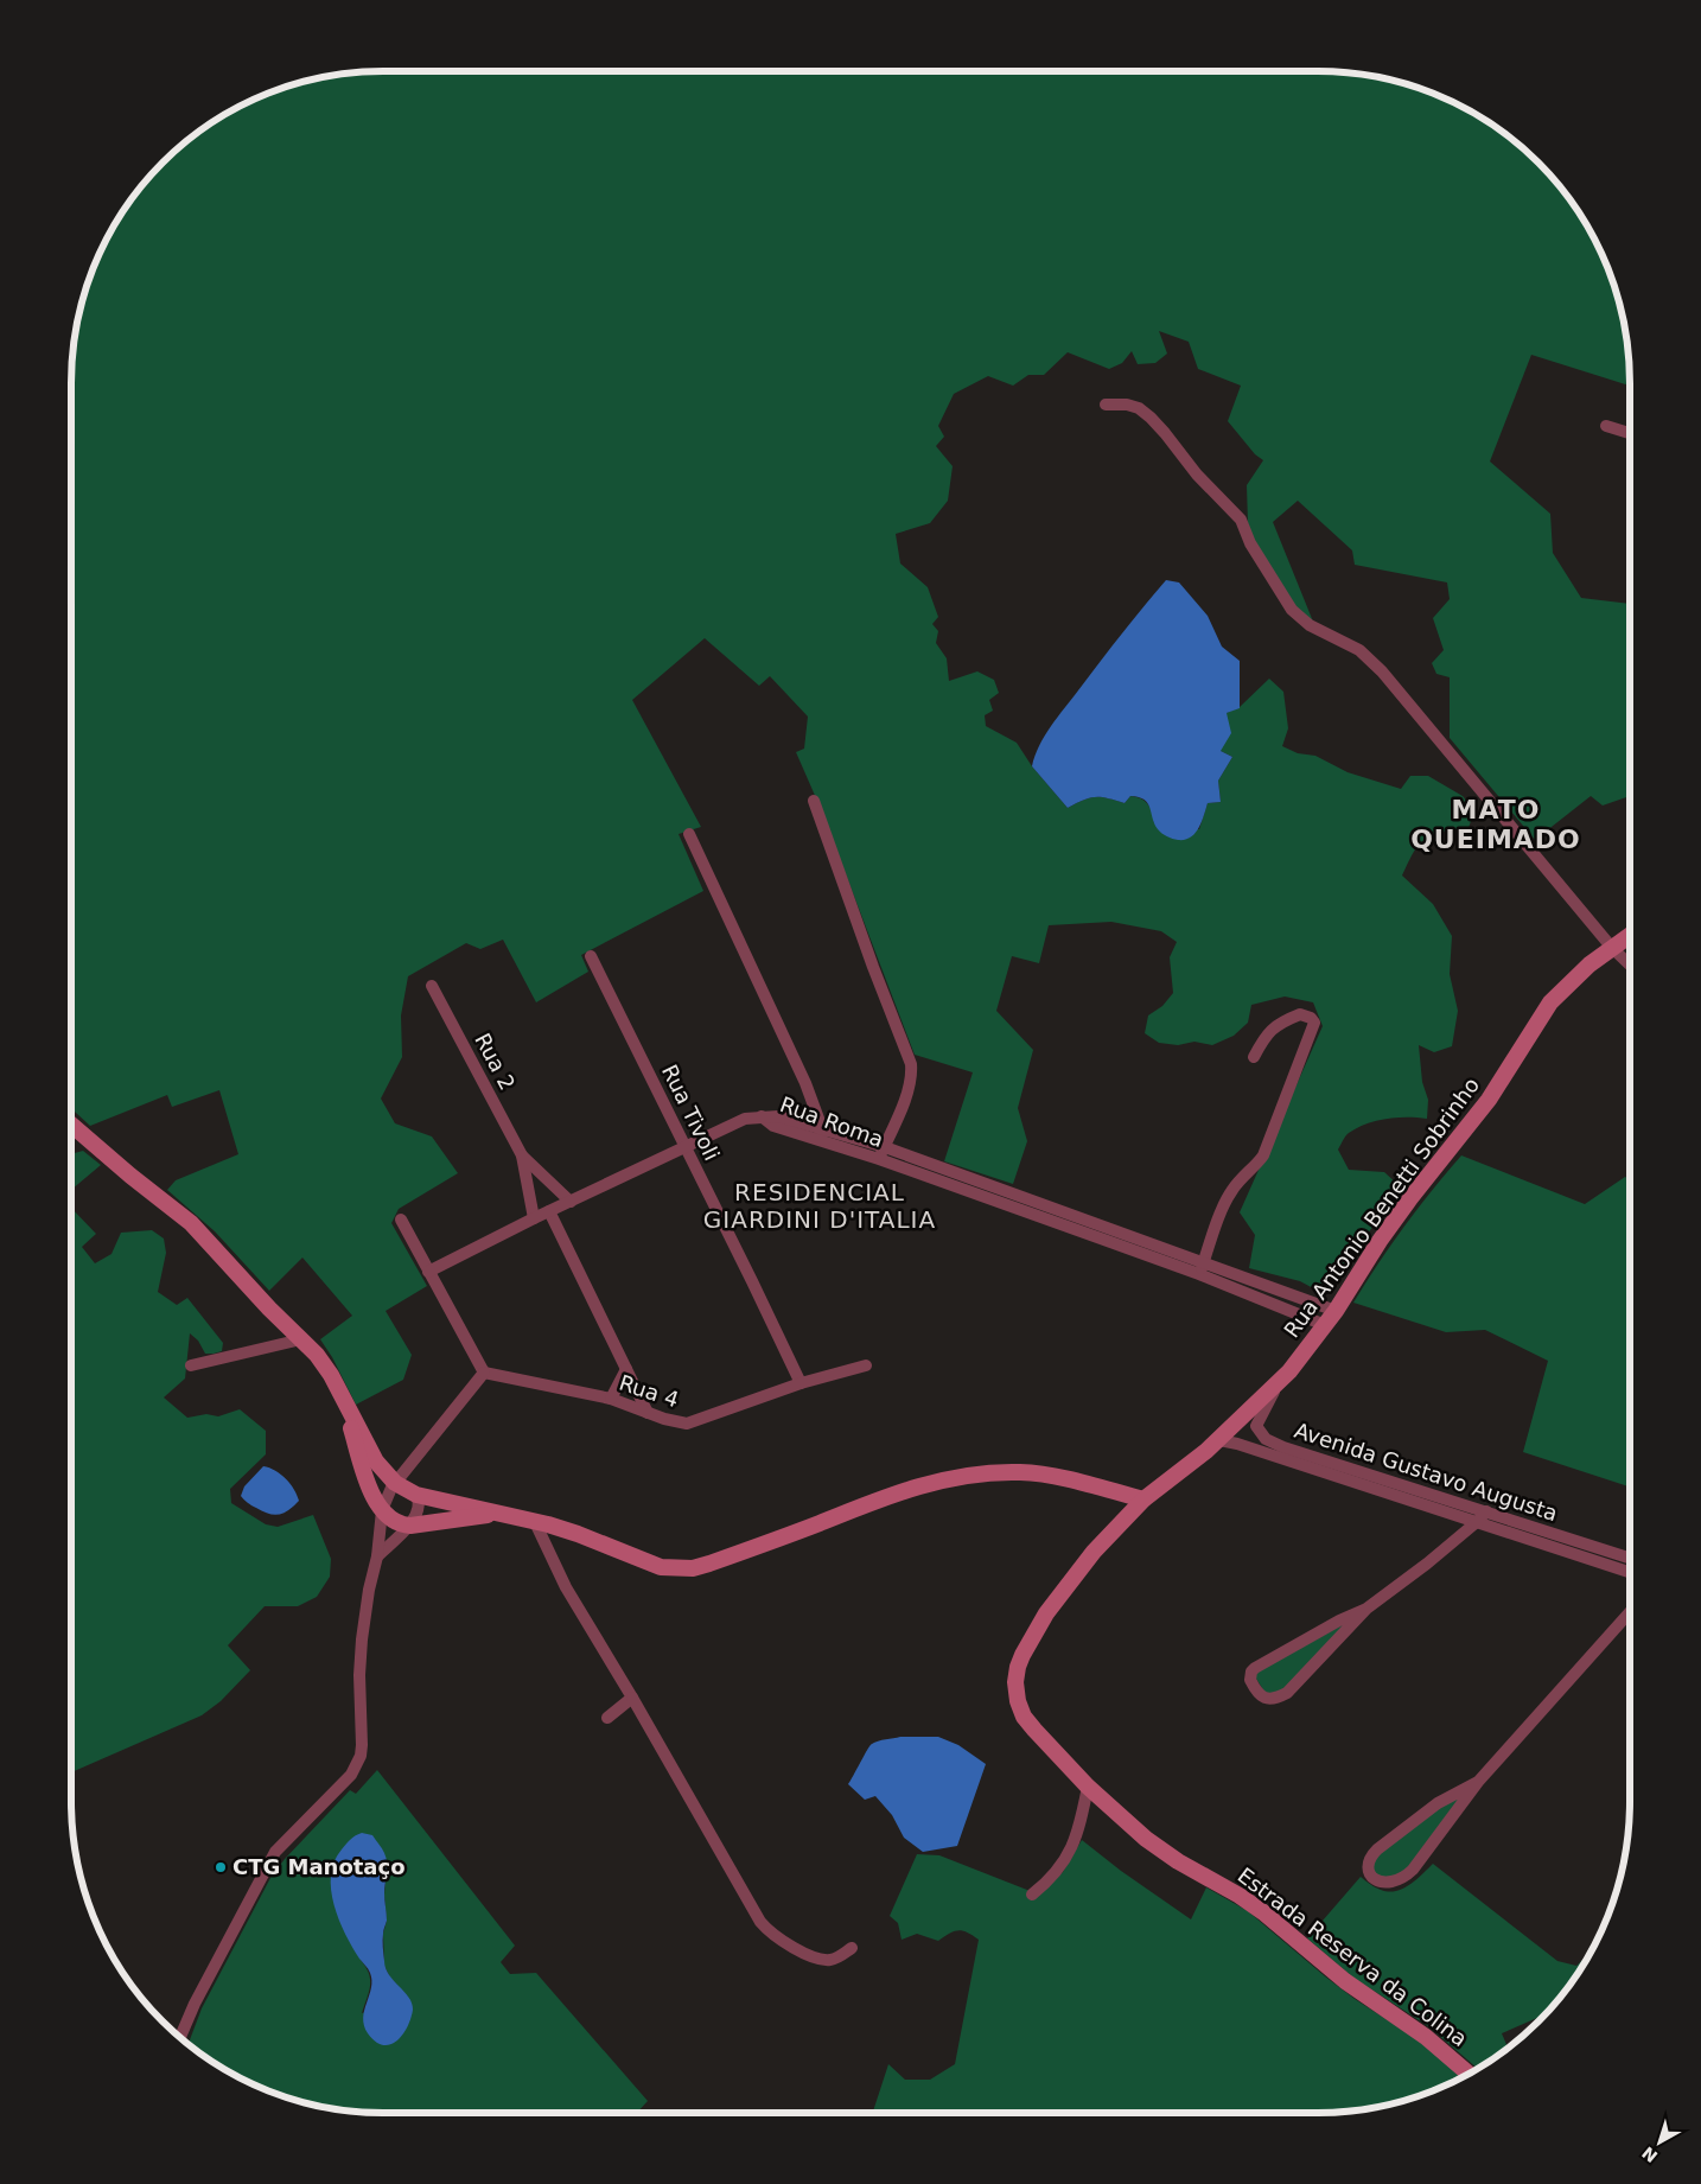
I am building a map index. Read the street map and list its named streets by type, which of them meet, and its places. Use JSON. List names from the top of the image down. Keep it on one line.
{"streets":{"street":["Rua 2","Rua Tivoli","Rua Roma","Rua Antonio Benetti Sobrinho","Rua 4","Avenida Gustavo Augusta","Estrada Reserva da Colina"]},"crossings":[["Rua Tivoli","Rua Roma"],["Rua Tivoli","Rua 4"],["Rua Roma","Rua Antonio Benetti Sobrinho"],["Rua Antonio Benetti Sobrinho","Avenida Gustavo Augusta"],["Rua Antonio Benetti Sobrinho","Estrada Reserva da Colina"]],"districts":["MATO QUEIMADO","RESIDENCIAL GIARDINI D'ITALIA"],"places":["CTG Manotaço"],"north":"bottom left"}
